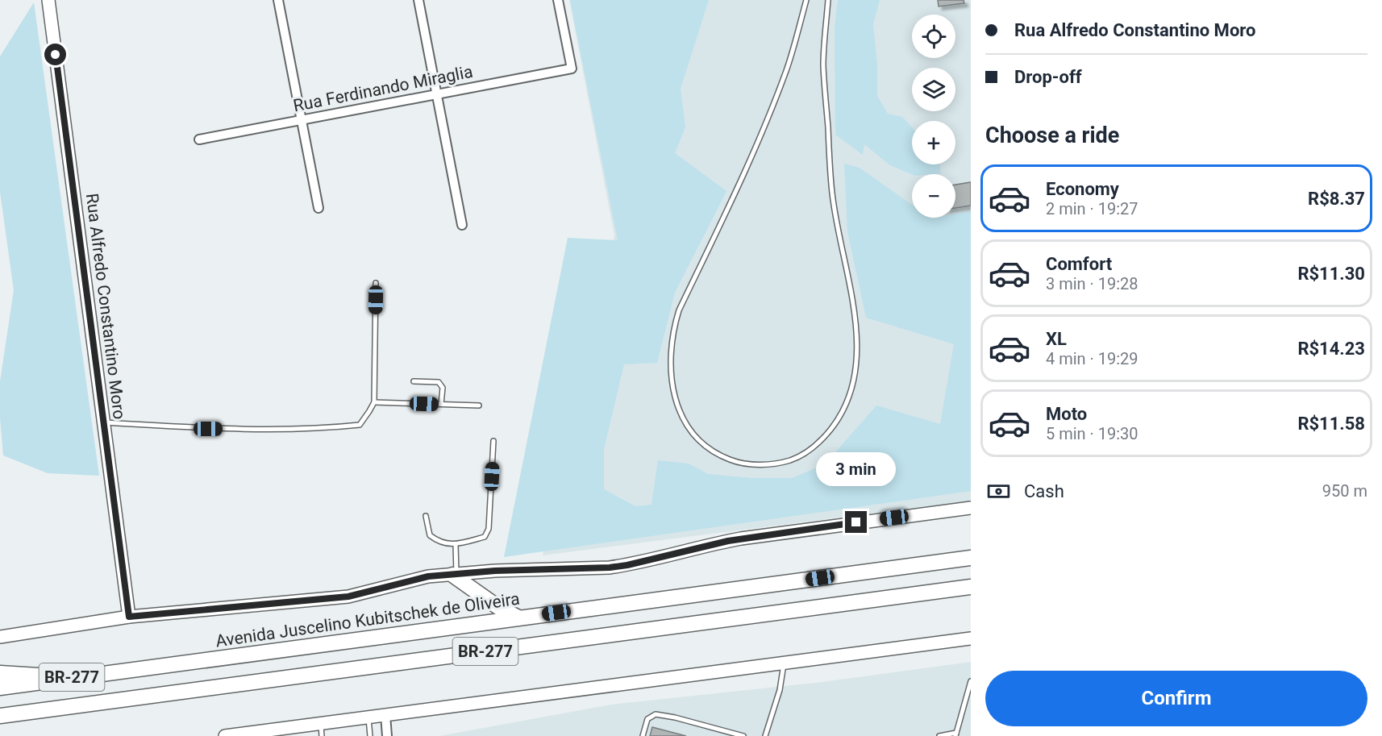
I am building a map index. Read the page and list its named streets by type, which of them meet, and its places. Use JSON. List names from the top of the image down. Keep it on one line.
{"streets":{"highway":["Avenida Juscelino Kubitschek de Oliveira","BR-277"],"street":["Rua Ferdinando Miraglia","Rua Alfredo Constantino Moro"]},"page":{"banner":["Rua Alfredo Constantino Moro","Drop-off"],"map_buttons":["+","−"],"heading":"Choose a ride","list":[{"name":"Economy","note":"2 min · 19:27","value":"R$8.37"},{"name":"Comfort","note":"3 min · 19:28","value":"R$11.30"},{"name":"XL","note":"4 min · 19:29","value":"R$14.23"},{"name":"Moto","note":"5 min · 19:30","value":"R$11.58"}],"bubble":"3 min","pay":["Cash","950 m"],"buttons":"Confirm"}}
